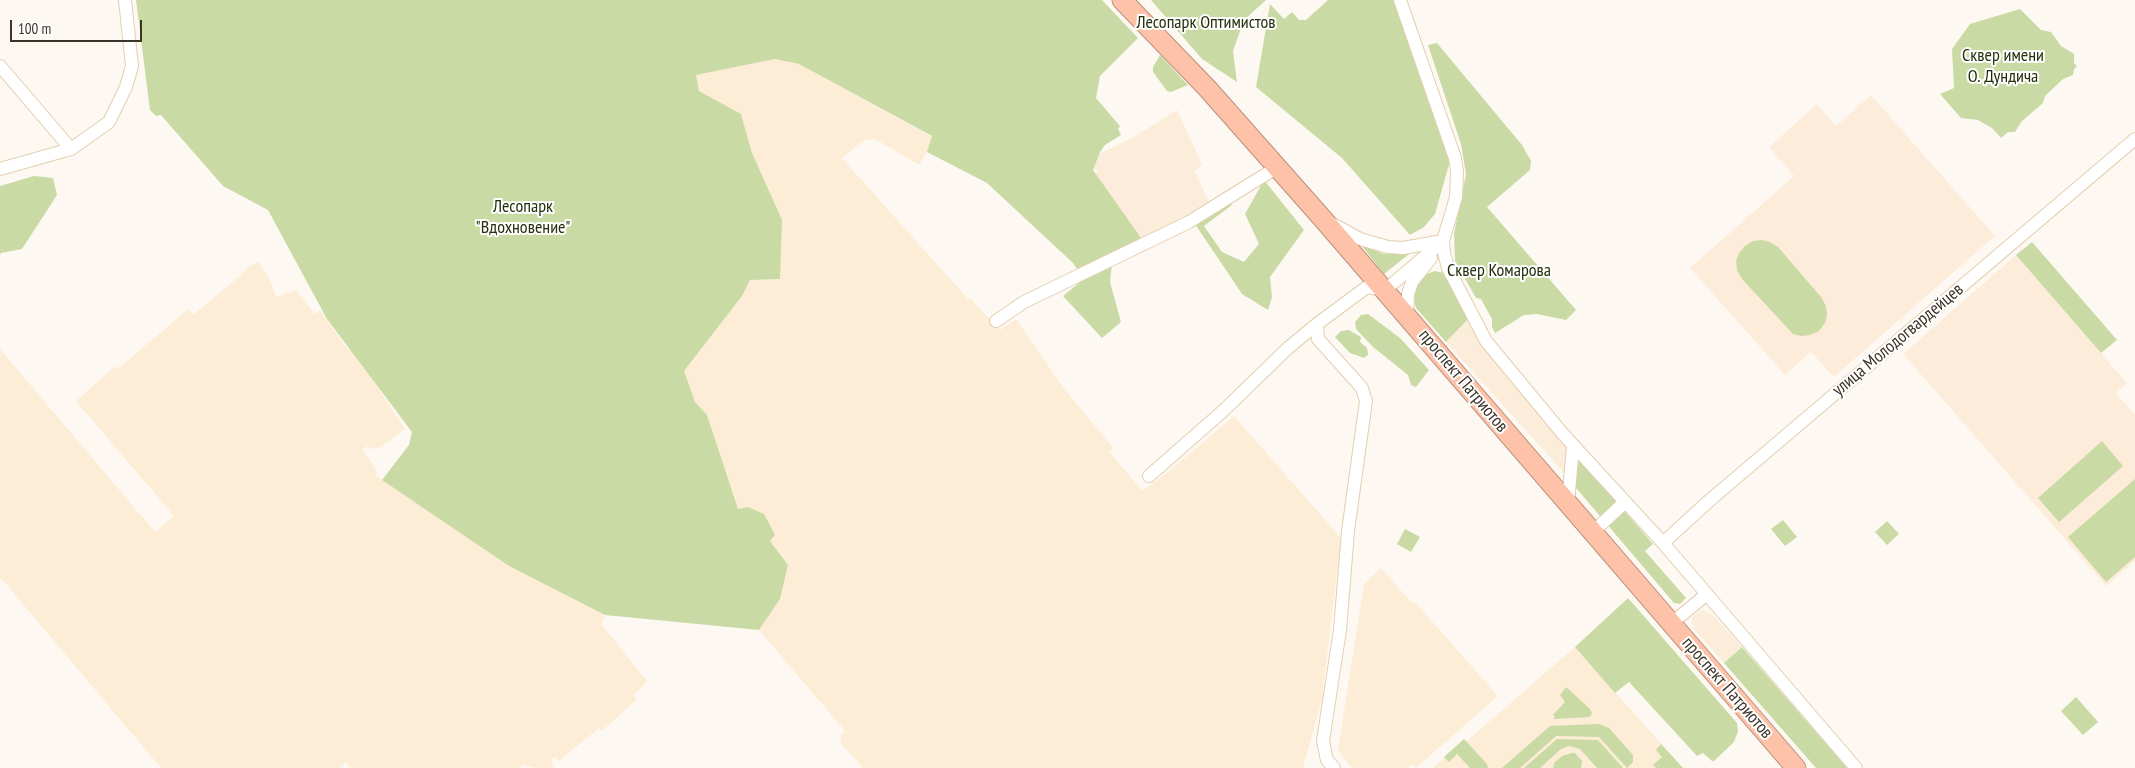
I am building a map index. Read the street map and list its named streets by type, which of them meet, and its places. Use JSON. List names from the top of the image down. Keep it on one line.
{"streets":{"highway":["проспект Патриотов"],"street":["улица Молодогвардейцев"]},"parks":["Лесопарк Оптимистов","Сквер имени О. Дундича","Лесопарк \"Вдохновение\"","Сквер Комарова"],"scale_bar":"100 m"}
